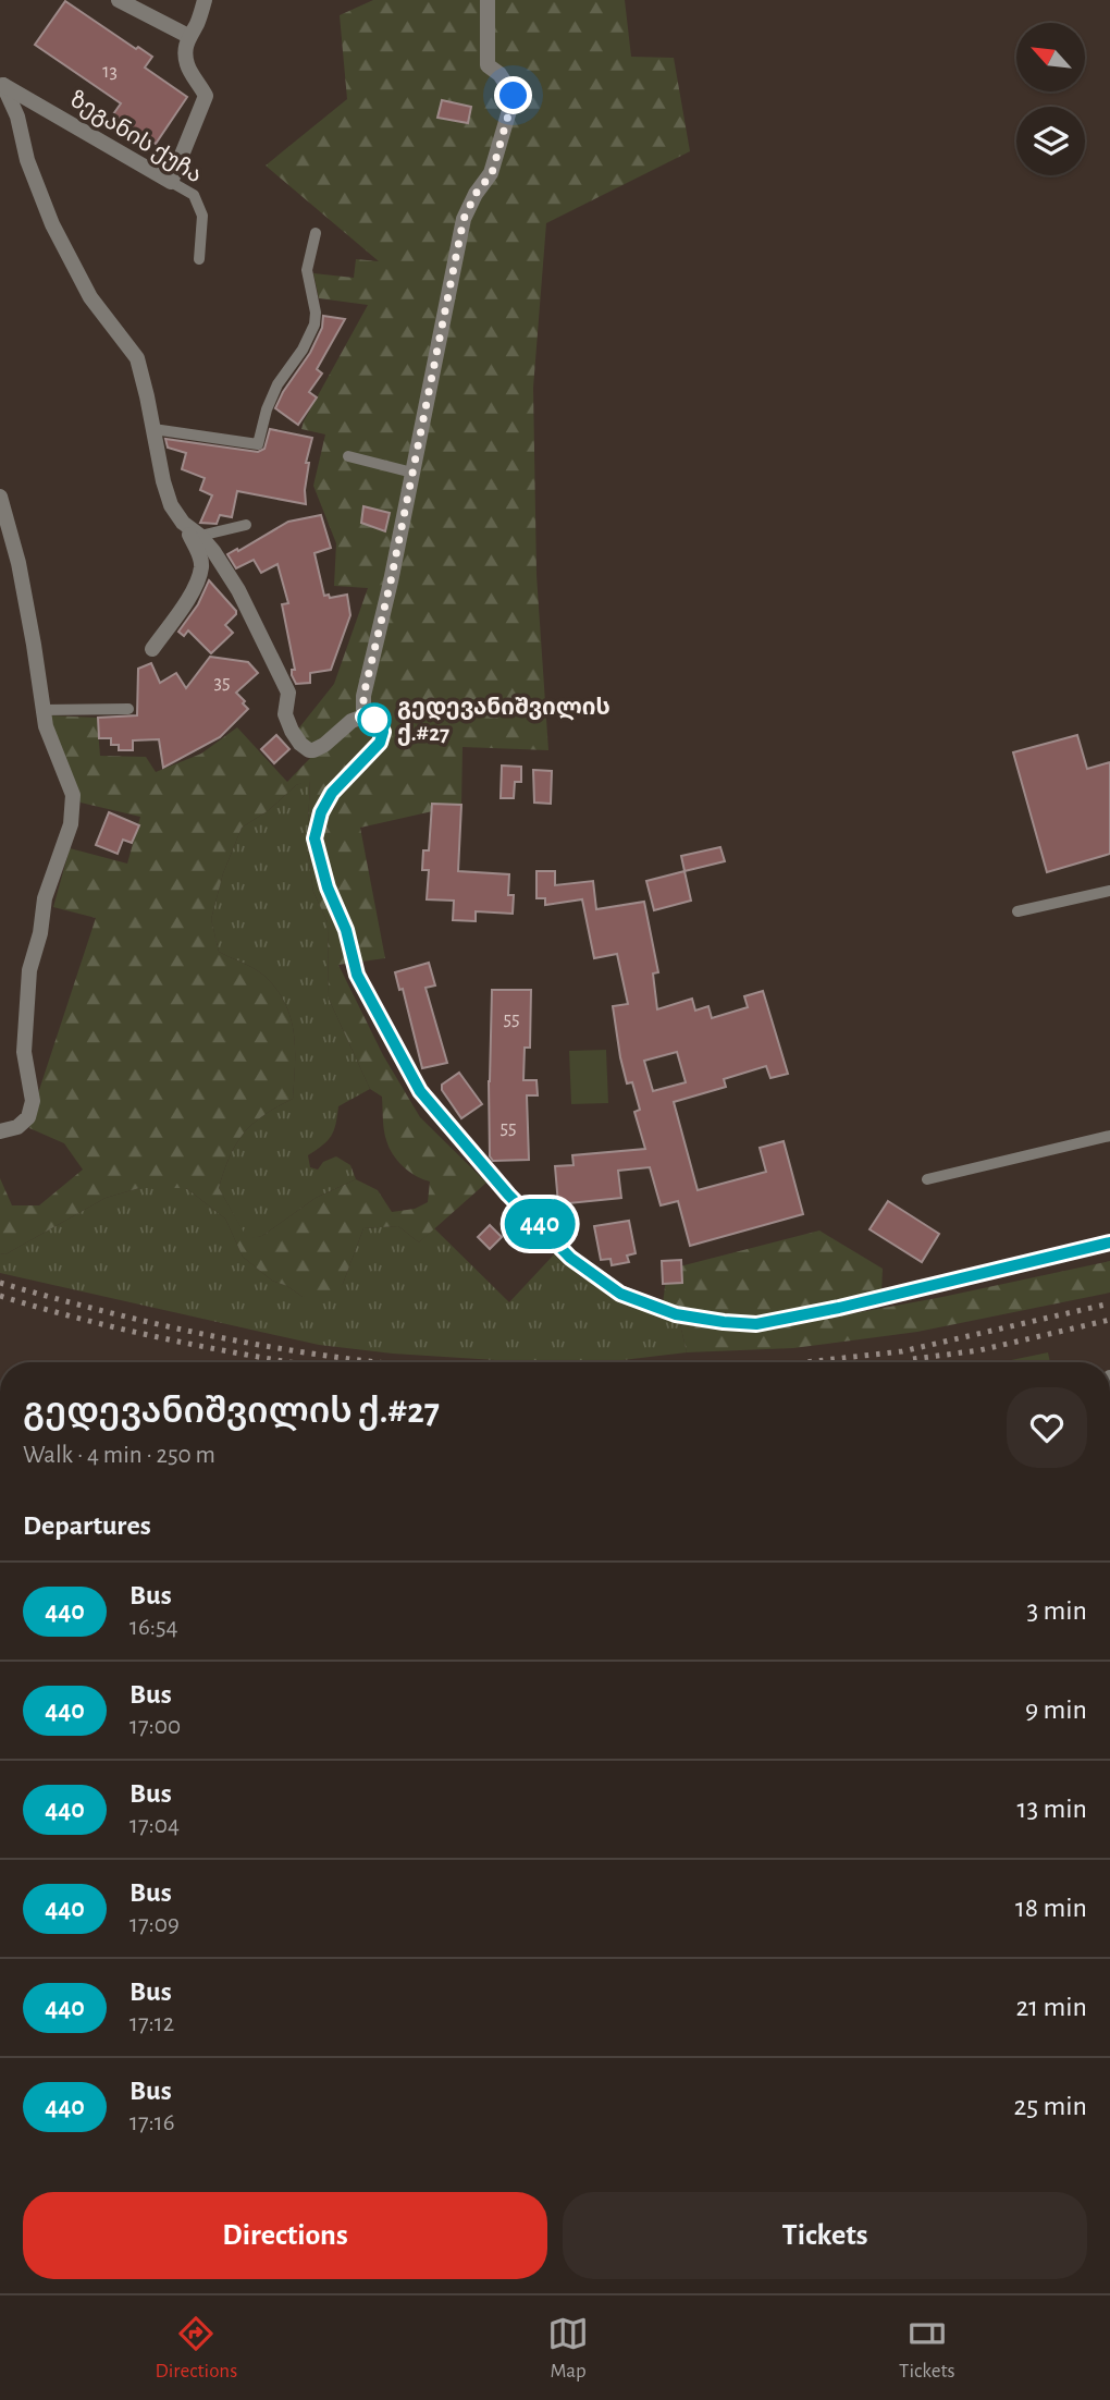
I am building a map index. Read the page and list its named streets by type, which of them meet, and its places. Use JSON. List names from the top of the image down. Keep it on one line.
{"streets":{"street":["ზეგანის ქუჩა"]},"places":["გედევანიშვილის ქ.#27"],"lines":["bus line 440"],"house_numbers":["13","35","55","55"],"north":"top left","page":{"on_map":"440","heading":[["გედევანიშვილის ქ.#27","Walk · 4 min · 250 m"],"Departures"],"list":[{"mark":"440","name":"Bus","note":"16:54","value":"3 min"},{"mark":"440","name":"Bus","note":"17:00","value":"9 min"},{"mark":"440","name":"Bus","note":"17:04","value":"13 min"},{"mark":"440","name":"Bus","note":"17:09","value":"18 min"},{"mark":"440","name":"Bus","note":"17:12","value":"21 min"},{"mark":"440","name":"Bus","note":"17:16","value":"25 min"}],"buttons":["Directions","Tickets"],"tabs":["Directions","Map","Tickets"]}}
